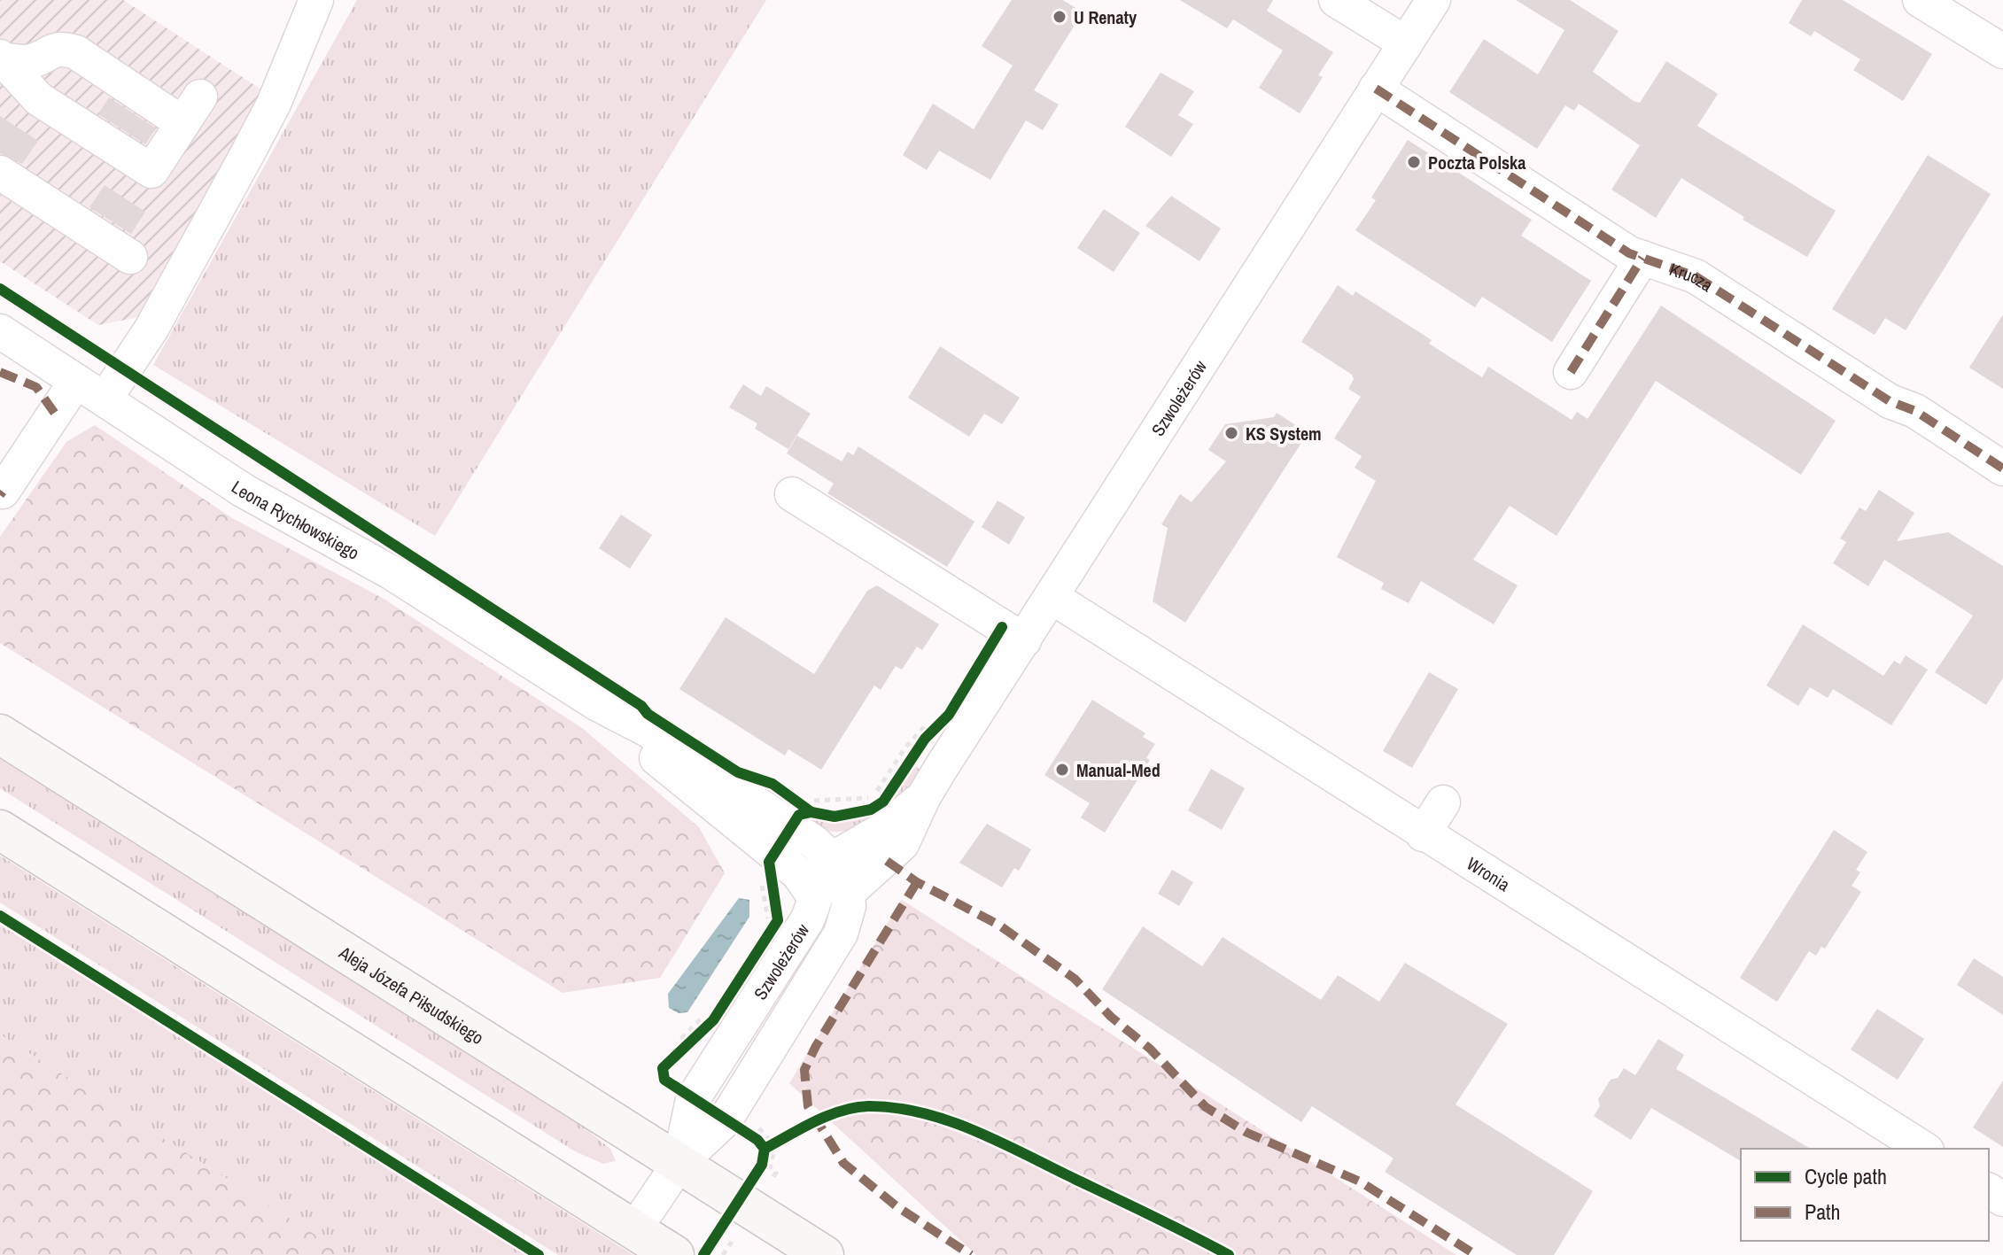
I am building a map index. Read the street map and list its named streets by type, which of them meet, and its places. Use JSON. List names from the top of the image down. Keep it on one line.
{"streets":{"main road":["Aleja Józefa Piłsudskiego"],"street":["Krucza","Szwoleżerów","Leona Rychłowskiego","Wronia"]},"crossings":[["Krucza","Szwoleżerów"],["Szwoleżerów","Leona Rychłowskiego"],["Szwoleżerów","Wronia"],["Szwoleżerów","Aleja Józefa Piłsudskiego"]],"places":["U Renaty","Poczta Polska","KS System","Manual-Med"],"legend":["Cycle path","Path"]}
